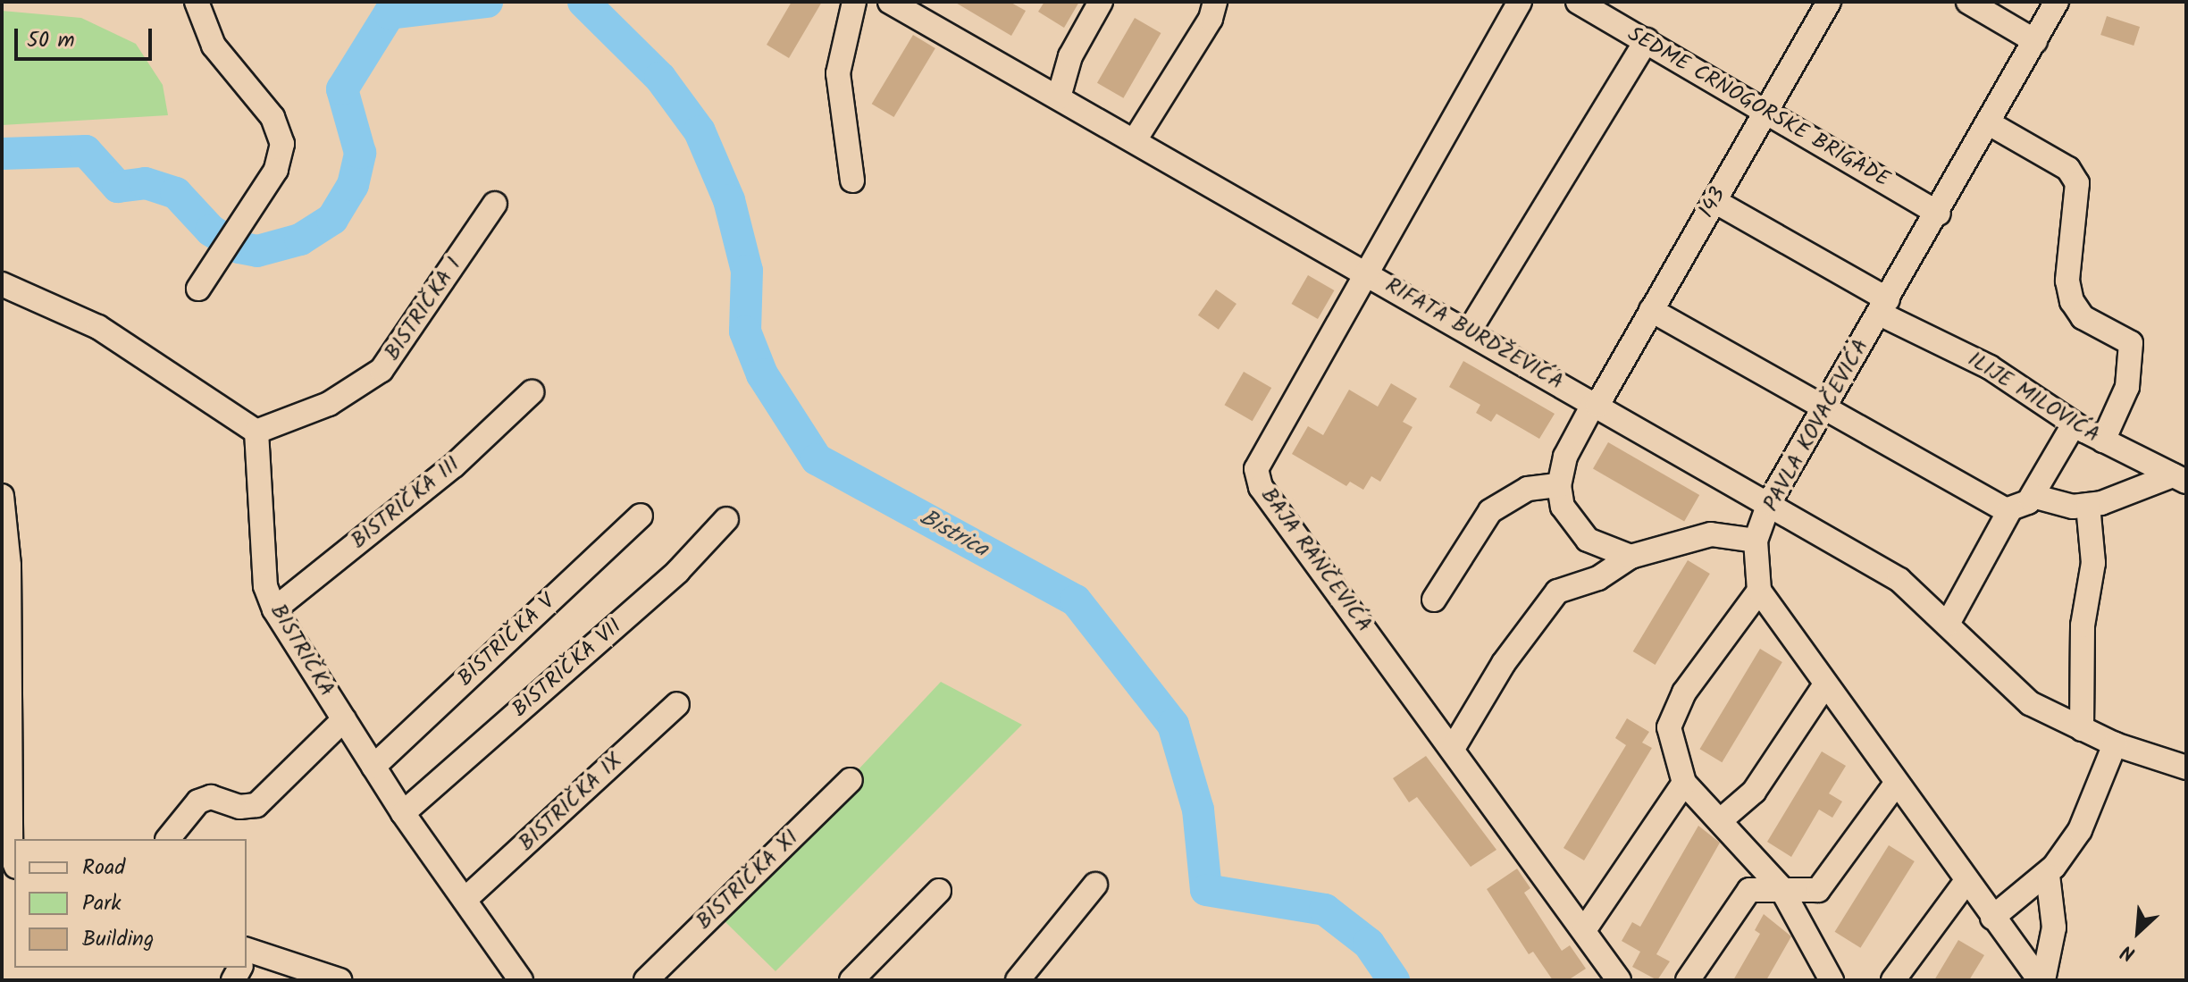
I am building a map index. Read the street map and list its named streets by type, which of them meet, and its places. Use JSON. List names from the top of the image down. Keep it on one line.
{"streets":{"street":["SEDME CRNOGORSKE BRIGADE","143","BISTRIČKA I","RIFATA BURDŽEVIĆA","ILIJE MILOVIĆA","PAVLA KOVAČEVIĆA","BISTRIČKA III","BAJA RANČEVIĆA","BISTRIČKA V","BISTRIČKA","BISTRIČKA VII","BISTRIČKA IX","BISTRIČKA XI"]},"crossings":[["SEDME CRNOGORSKE BRIGADE","143"],["SEDME CRNOGORSKE BRIGADE","PAVLA KOVAČEVIĆA"],["143","RIFATA BURDŽEVIĆA"],["143","ILIJE MILOVIĆA"],["BISTRIČKA I","BISTRIČKA"],["RIFATA BURDŽEVIĆA","PAVLA KOVAČEVIĆA"],["RIFATA BURDŽEVIĆA","BAJA RANČEVIĆA"],["ILIJE MILOVIĆA","PAVLA KOVAČEVIĆA"],["BISTRIČKA III","BISTRIČKA"],["BISTRIČKA V","BISTRIČKA"],["BISTRIČKA","BISTRIČKA VII"],["BISTRIČKA","BISTRIČKA IX"]],"water":["Bistrica"],"legend":["Road","Park","Building"],"scale_bar":"50 m","north":"bottom left"}
